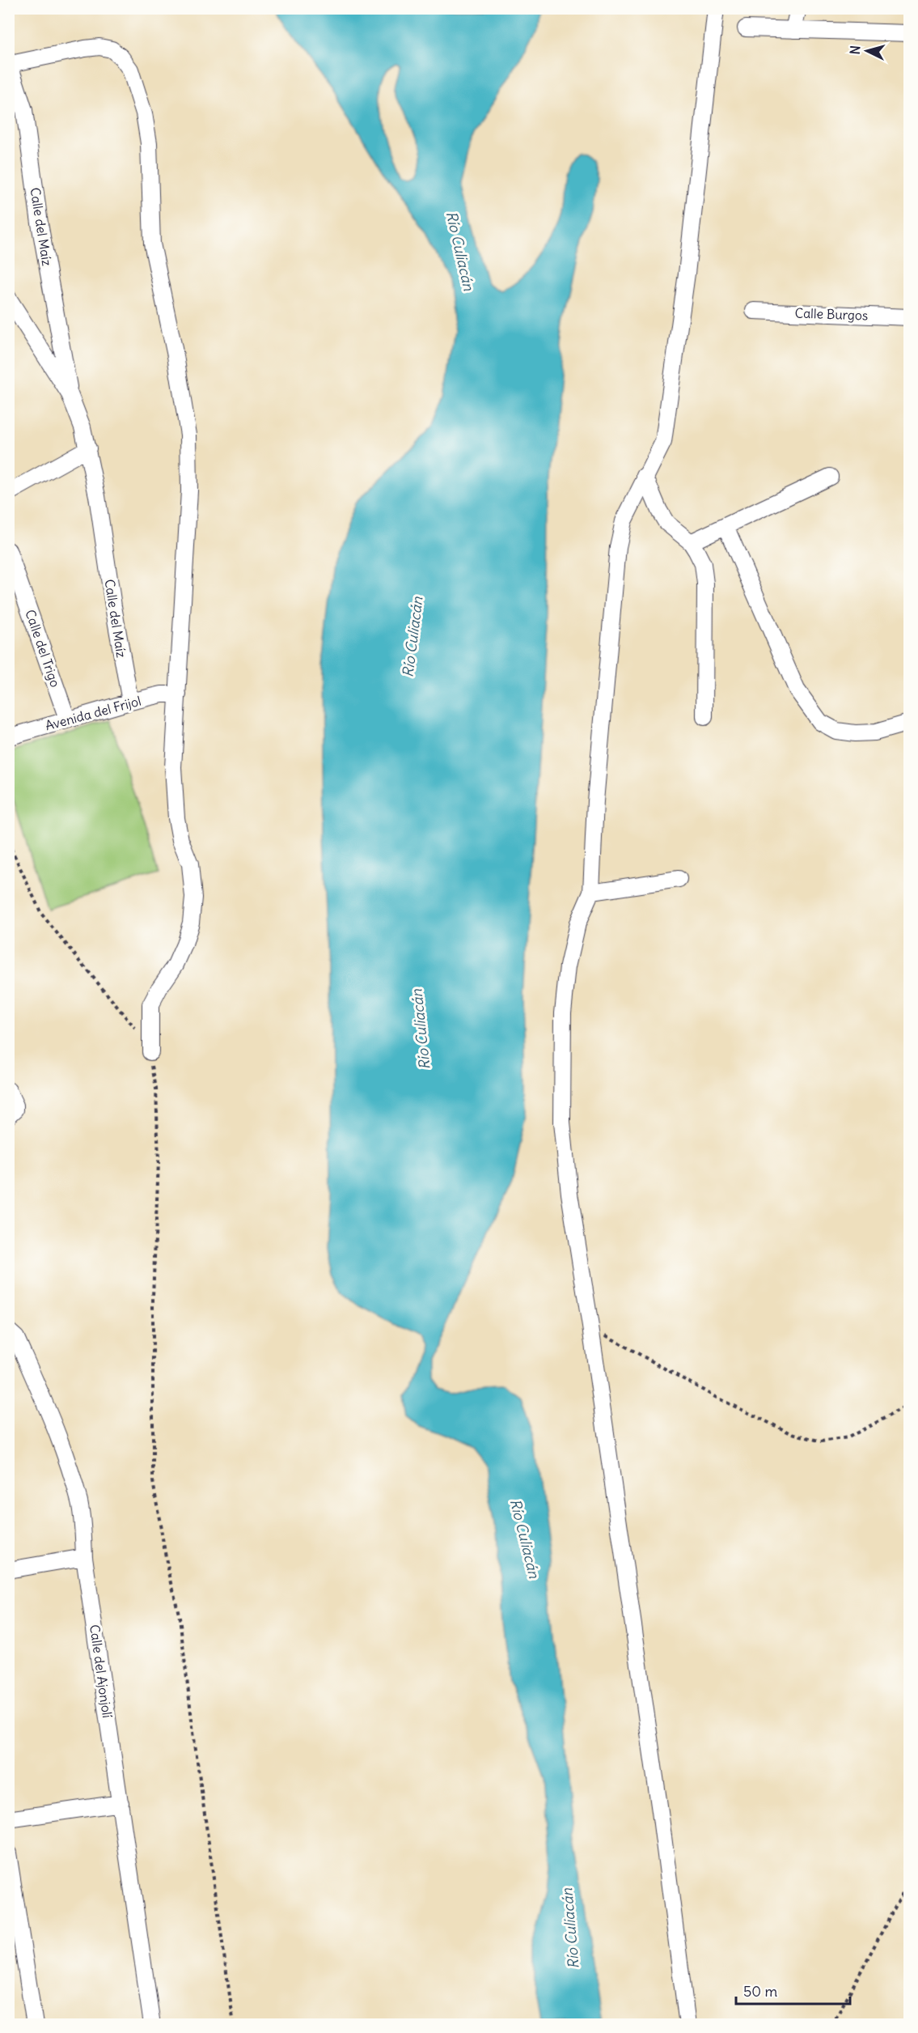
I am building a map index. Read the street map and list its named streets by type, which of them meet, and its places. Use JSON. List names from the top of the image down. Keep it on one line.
{"streets":{"street":["Calle del Maíz","Calle Burgos","Calle del Trigo","Avenida del Frijol","Calle del Ajonjolí"]},"crossings":[["Calle del Maíz","Avenida del Frijol"],["Calle del Trigo","Avenida del Frijol"]],"water":["Río Culiacán"],"scale_bar":"50 m","north":"left"}
